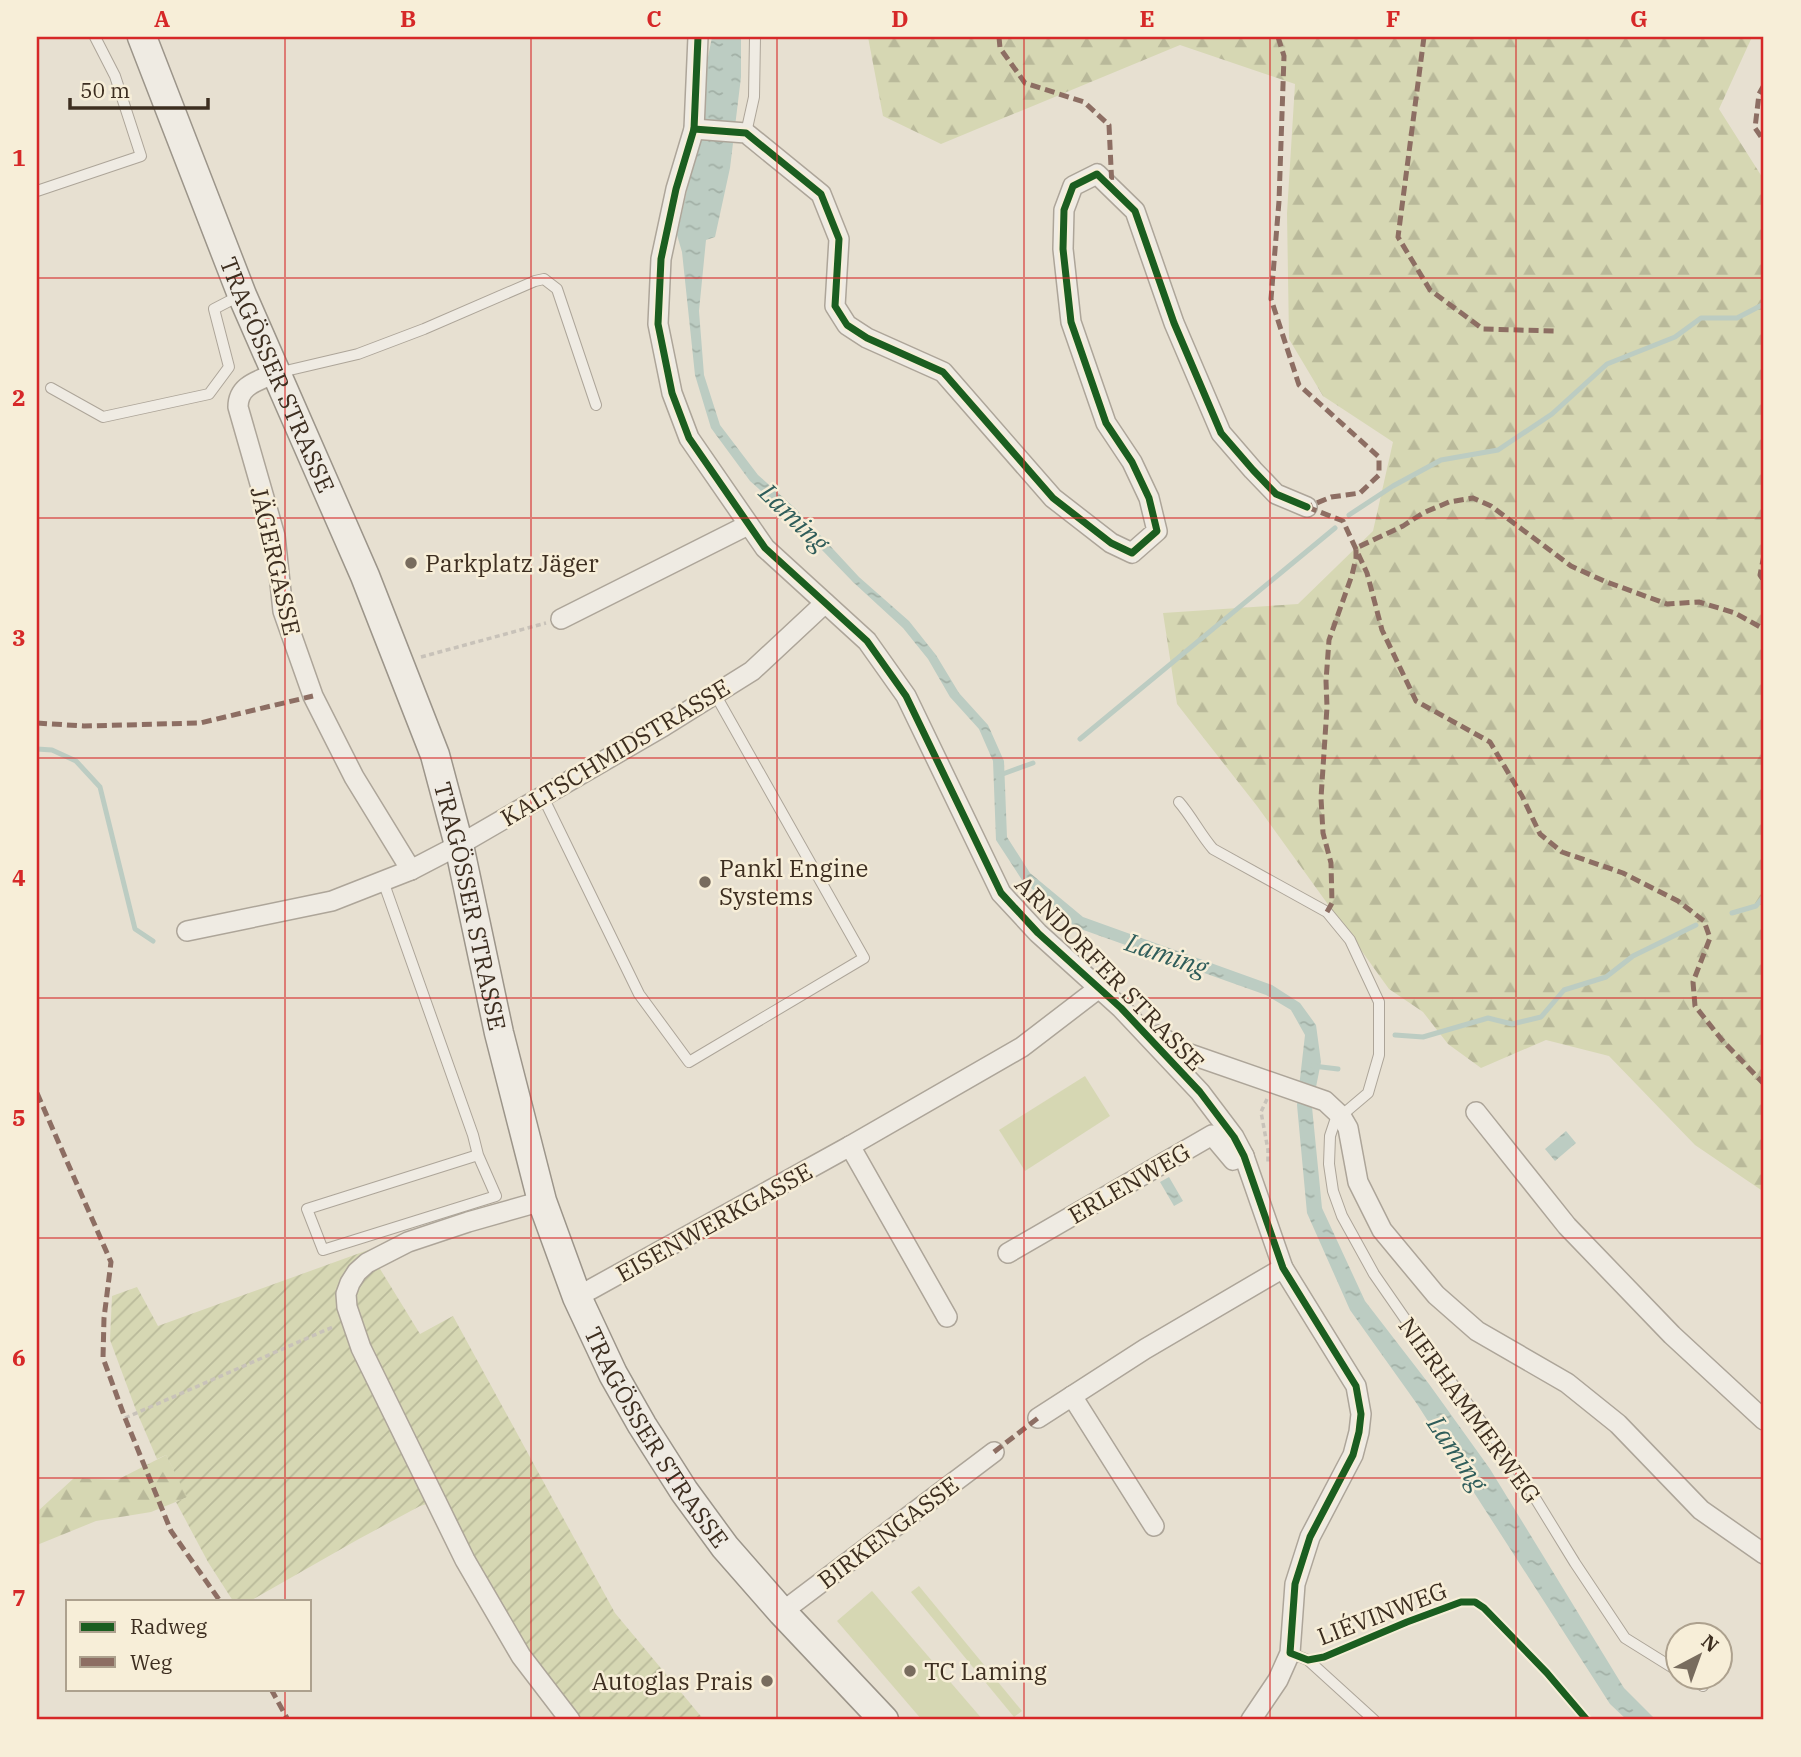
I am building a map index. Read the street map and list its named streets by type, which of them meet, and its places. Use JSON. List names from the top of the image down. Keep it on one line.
{"streets":{"main road":["TRAGÖSSER STRASSE"],"street":["JÄGERGASSE","KALTSCHMIDSTRASSE","ARNDORFER STRASSE","ERLENWEG","EISENWERKGASSE","BIRKENGASSE"],"lane":["NIERHAMMERWEG"],"cycle path":["LIÉVINWEG"]},"crossings":[["TRAGÖSSER STRASSE","JÄGERGASSE"],["TRAGÖSSER STRASSE","KALTSCHMIDSTRASSE"],["TRAGÖSSER STRASSE","EISENWERKGASSE"],["TRAGÖSSER STRASSE","BIRKENGASSE"],["JÄGERGASSE","KALTSCHMIDSTRASSE"],["KALTSCHMIDSTRASSE","ARNDORFER STRASSE"],["ARNDORFER STRASSE","ERLENWEG"],["ARNDORFER STRASSE","EISENWERKGASSE"]],"water":["Laming"],"places":["Parkplatz Jäger","Pankl Engine Systems","TC Laming","Autoglas Prais"],"legend":["Radweg","Weg"],"scale_bar":"50 m","north":"top right","grid":{"columns":["A","B","C","D","E","F","G"],"rows":["1","2","3","4","5","6","7"]}}
